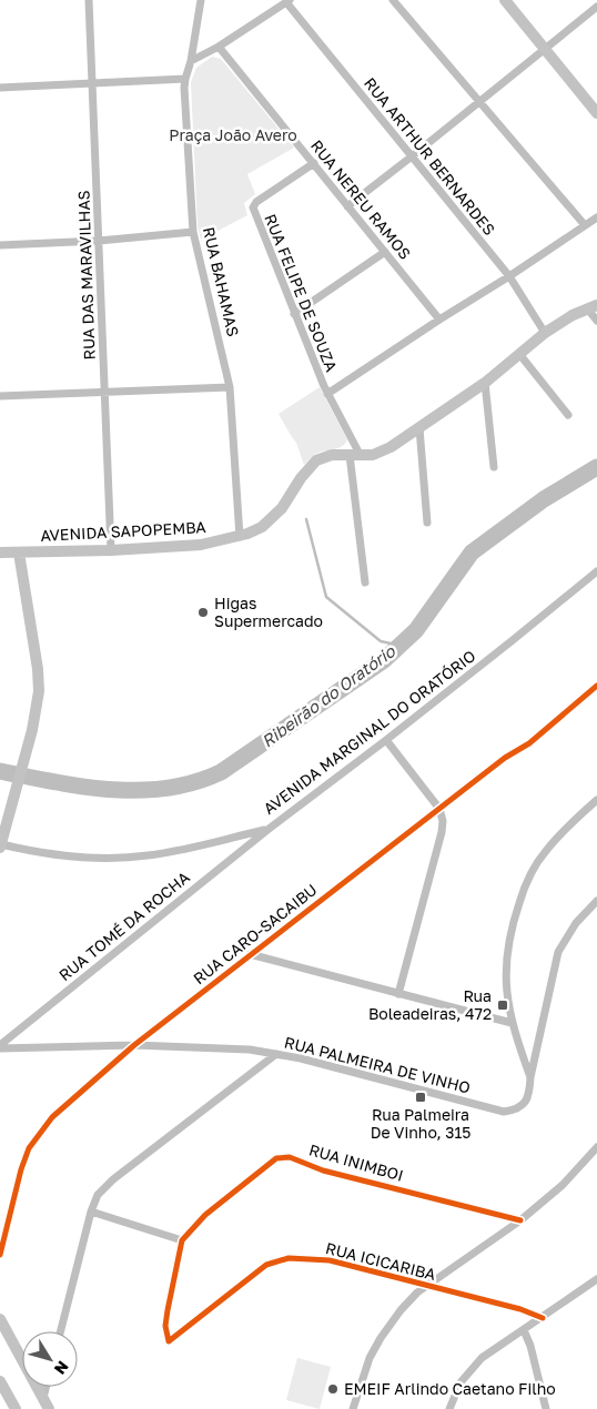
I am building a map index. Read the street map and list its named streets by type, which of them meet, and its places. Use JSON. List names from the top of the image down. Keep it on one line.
{"streets":{"main road":["AVENIDA SAPOPEMBA"],"street":["RUA ARTHUR BERNARDES","RUA NEREU RAMOS","RUA DAS MARAVILHAS","RUA BAHAMAS","RUA FELIPE DE SOUZA","AVENIDA MARGINAL DO ORATÓRIO","RUA TOMÉ DA ROCHA","RUA CARO-SACAIBU","RUA PALMEIRA DE VINHO","RUA INIMBOI","RUA ICICARIBA"]},"crossings":[["RUA ARTHUR BERNARDES","AVENIDA SAPOPEMBA"],["RUA NEREU RAMOS","RUA FELIPE DE SOUZA"],["RUA DAS MARAVILHAS","AVENIDA SAPOPEMBA"],["RUA BAHAMAS","AVENIDA SAPOPEMBA"],["RUA FELIPE DE SOUZA","AVENIDA SAPOPEMBA"],["AVENIDA MARGINAL DO ORATÓRIO","RUA TOMÉ DA ROCHA"],["RUA TOMÉ DA ROCHA","RUA PALMEIRA DE VINHO"],["RUA CARO-SACAIBU","RUA PALMEIRA DE VINHO"],["RUA INIMBOI","RUA ICICARIBA"]],"water":["Ribeirão do Oratório"],"parks":["Praça João Avero"],"places":{"other":["Higas Supermercado","EMEIF Arlindo Caetano Filho"],"transit":["Rua Boleadeiras, 472","Rua Palmeira De Vinho, 315"]},"north":"bottom right"}
